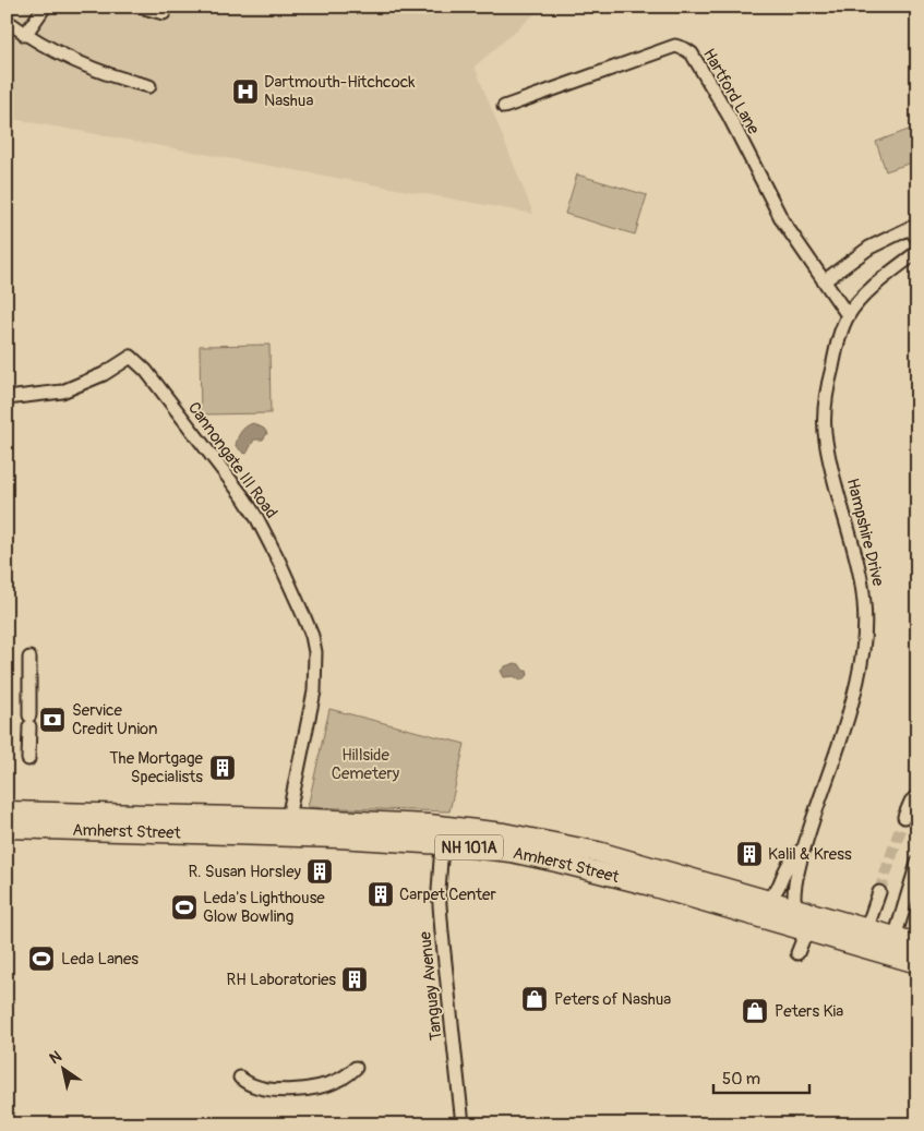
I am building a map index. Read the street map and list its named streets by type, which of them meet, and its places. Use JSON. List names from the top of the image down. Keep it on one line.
{"streets":{"highway":["Amherst Street","NH 101A"],"street":["Hartford Lane","Cannongate III Road","Hampshire Drive","Tanguay Avenue"]},"crossings":[["Hartford Lane","Hampshire Drive"],["Cannongate III Road","Amherst Street"],["Hampshire Drive","Amherst Street"],["Amherst Street","Tanguay Avenue"]],"parks":["Hillside Cemetery"],"places":{"hospital":["Dartmouth-Hitchcock Nashua"],"bank":["Service Credit Union"],"building":["The Mortgage Specialists","Kalil & Kress","R. Susan Horsley","Carpet Center","RH Laboratories"],"sports":["Leda's Lighthouse Glow Bowling","Leda Lanes"],"shop":["Peters of Nashua","Peters Kia"]},"scale_bar":"50 m","north":"top left"}
